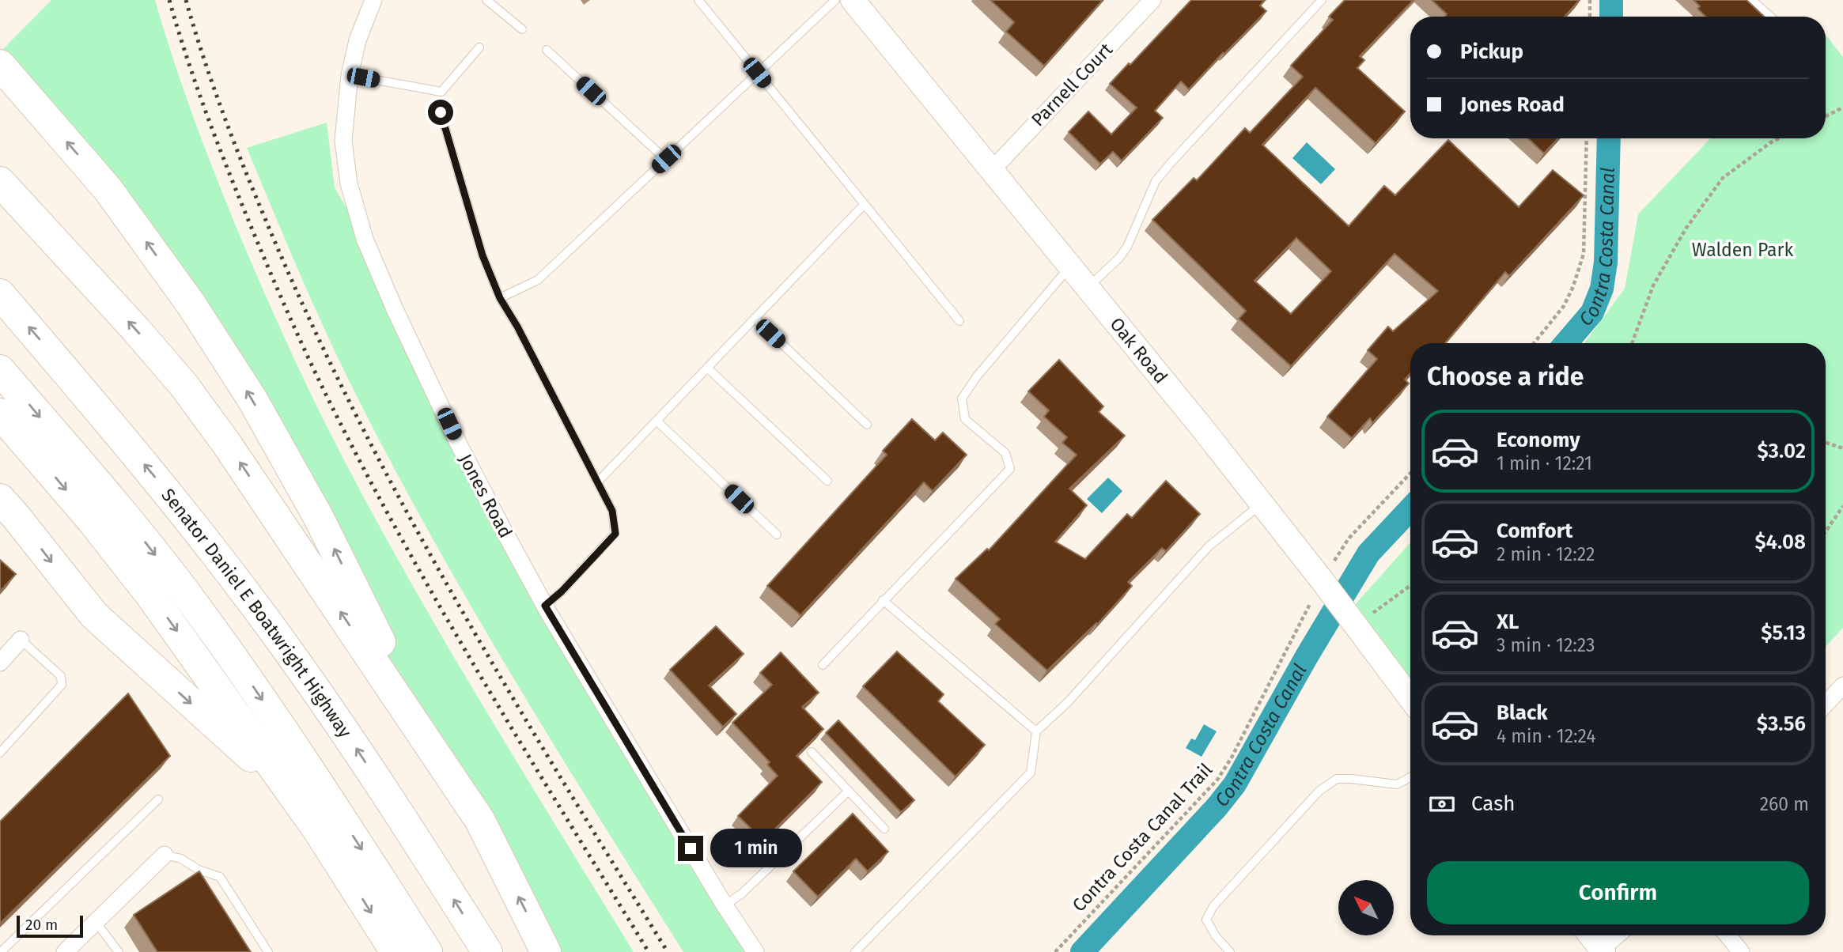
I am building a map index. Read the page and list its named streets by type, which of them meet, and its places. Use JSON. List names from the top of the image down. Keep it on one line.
{"streets":{"highway":["Senator Daniel E Boatwright Highway"],"main road":["Oak Road"],"street":["Parnell Court","Jones Road"],"path":["Contra Costa Canal Trail"]},"crossings":[["Parnell Court","Oak Road"]],"water":["Contra Costa Canal"],"parks":["Walden Park"],"scale_bar":"20 m","north":"top left","page":{"banner":["Pickup","Jones Road"],"heading":"Choose a ride","list":[{"name":"Economy","note":"1 min · 12:21","value":"$3.02"},{"name":"Comfort","note":"2 min · 12:22","value":"$4.08"},{"name":"XL","note":"3 min · 12:23","value":"$5.13"},{"name":"Black","note":"4 min · 12:24","value":"$3.56"}],"pay":["Cash","260 m"],"bubble":"1 min","buttons":"Confirm","scale":"20 m"}}
